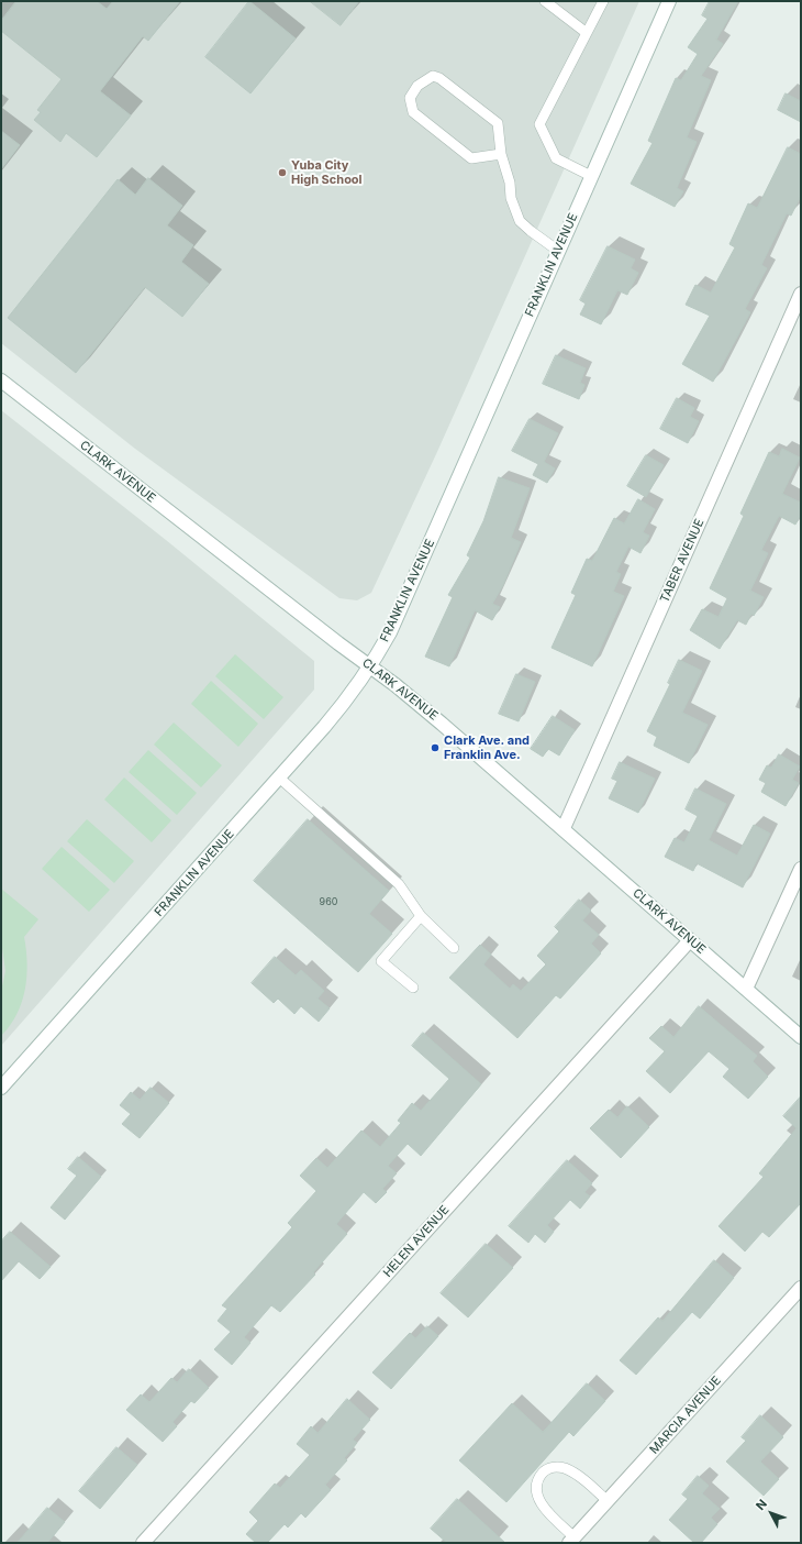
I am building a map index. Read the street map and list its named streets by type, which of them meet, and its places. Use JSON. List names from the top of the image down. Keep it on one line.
{"streets":{"street":["FRANKLIN AVENUE","CLARK AVENUE","TABER AVENUE","HELEN AVENUE","MARCIA AVENUE"]},"crossings":[["FRANKLIN AVENUE","CLARK AVENUE"],["CLARK AVENUE","TABER AVENUE"],["CLARK AVENUE","HELEN AVENUE"]],"places":["Yuba City High School","Clark Ave. and Franklin Ave."],"house_numbers":["960"],"north":"top left"}
